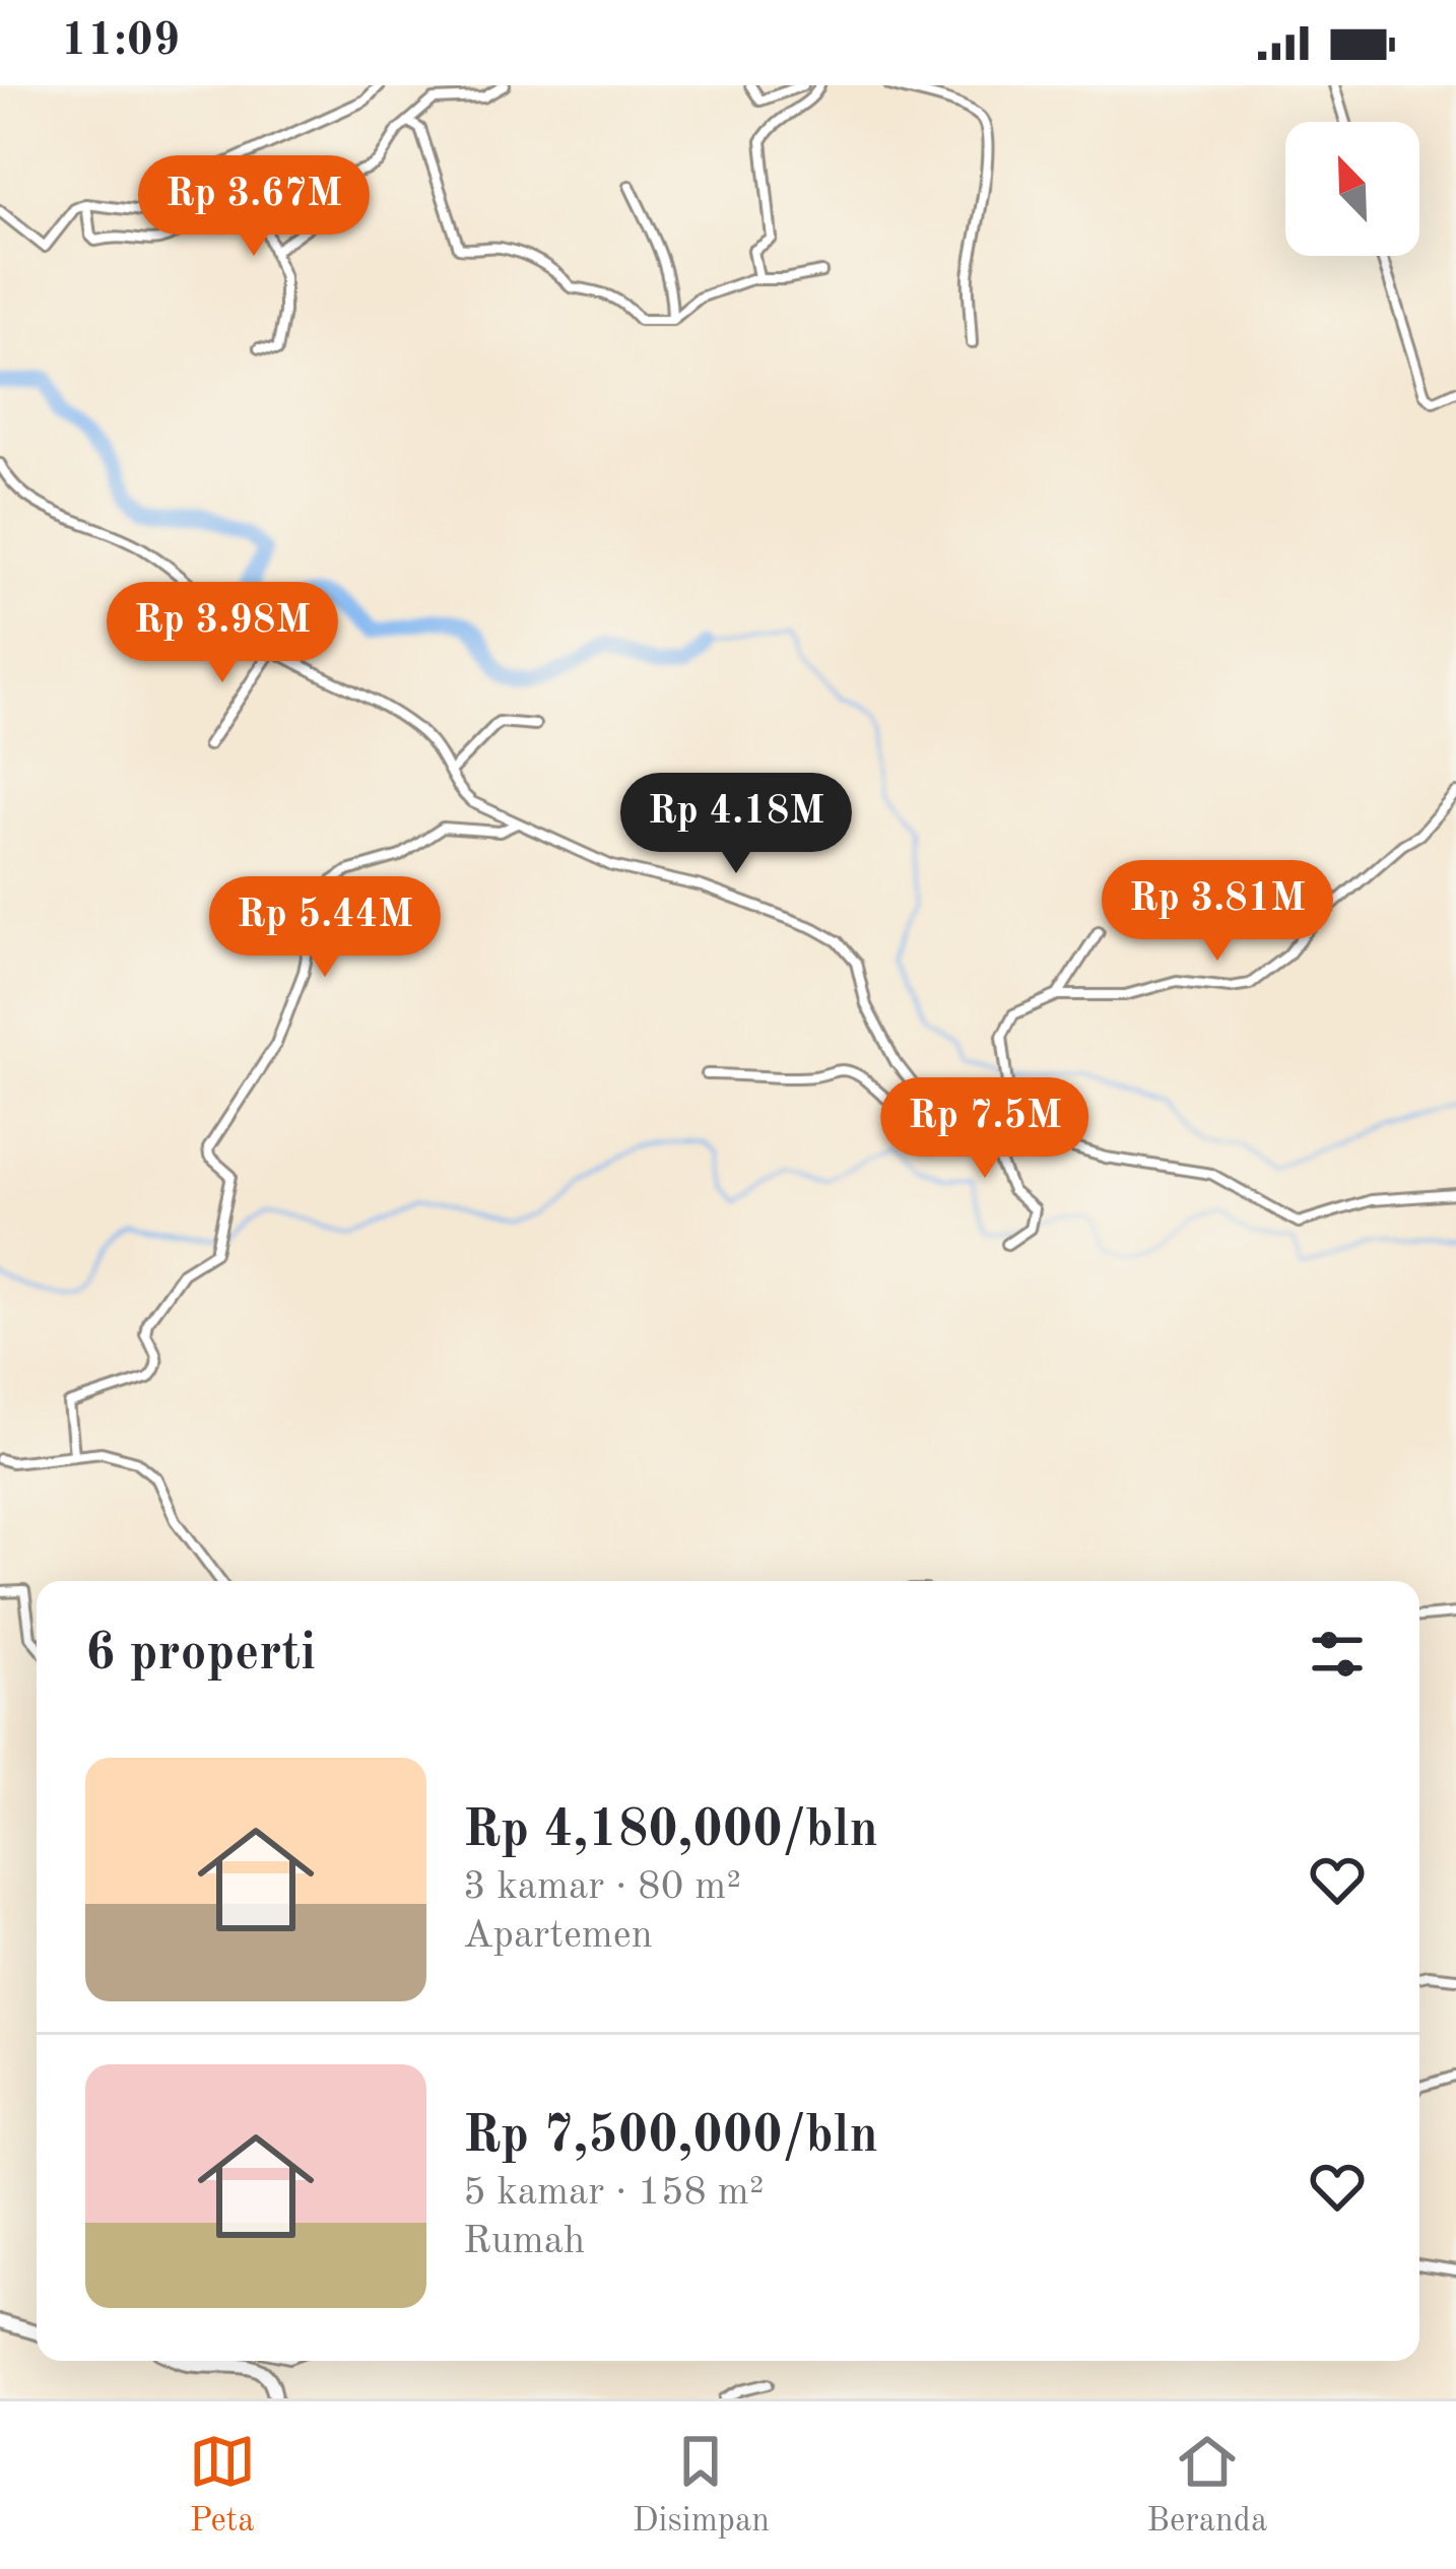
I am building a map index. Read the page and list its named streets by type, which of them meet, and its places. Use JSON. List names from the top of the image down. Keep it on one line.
{"north":"top left","page":{"status":"11:09","price":["Rp 3.67M","Rp 3.98M","Rp 4.18M","Rp 3.81M","Rp 5.44M","Rp 7.5M"],"heading":"6 properti","list":[{"name":"Rp 4,180,000/bln","note":"3 kamar · 80 m² · Apartemen"},{"name":"Rp 7,500,000/bln","note":"5 kamar · 158 m² · Rumah"}],"tabs":["Peta","Disimpan","Beranda"]}}
